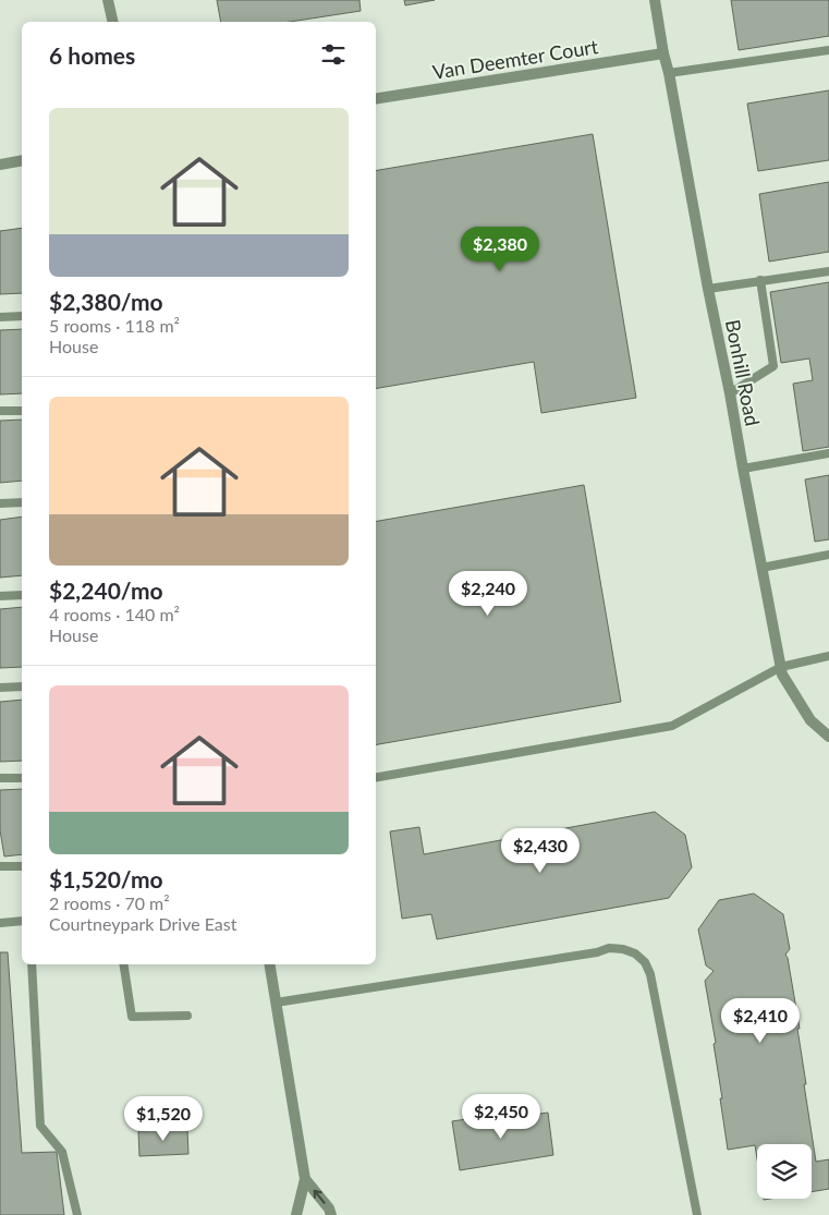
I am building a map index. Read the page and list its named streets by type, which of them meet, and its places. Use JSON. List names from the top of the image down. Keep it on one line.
{"streets":{"street":["Van Deemter Court","Bonhill Road"]},"crossings":[["Van Deemter Court","Bonhill Road"]],"page":{"heading":"6 homes","list":[{"name":"$2,380/mo","note":"5 rooms · 118 m² · House"},{"name":"$2,240/mo","note":"4 rooms · 140 m² · House"},{"name":"$1,520/mo","note":"2 rooms · 70 m² · Courtneypark Drive East"}],"price":["$2,380","$2,240","$2,430","$2,410","$2,450","$1,520"]}}
